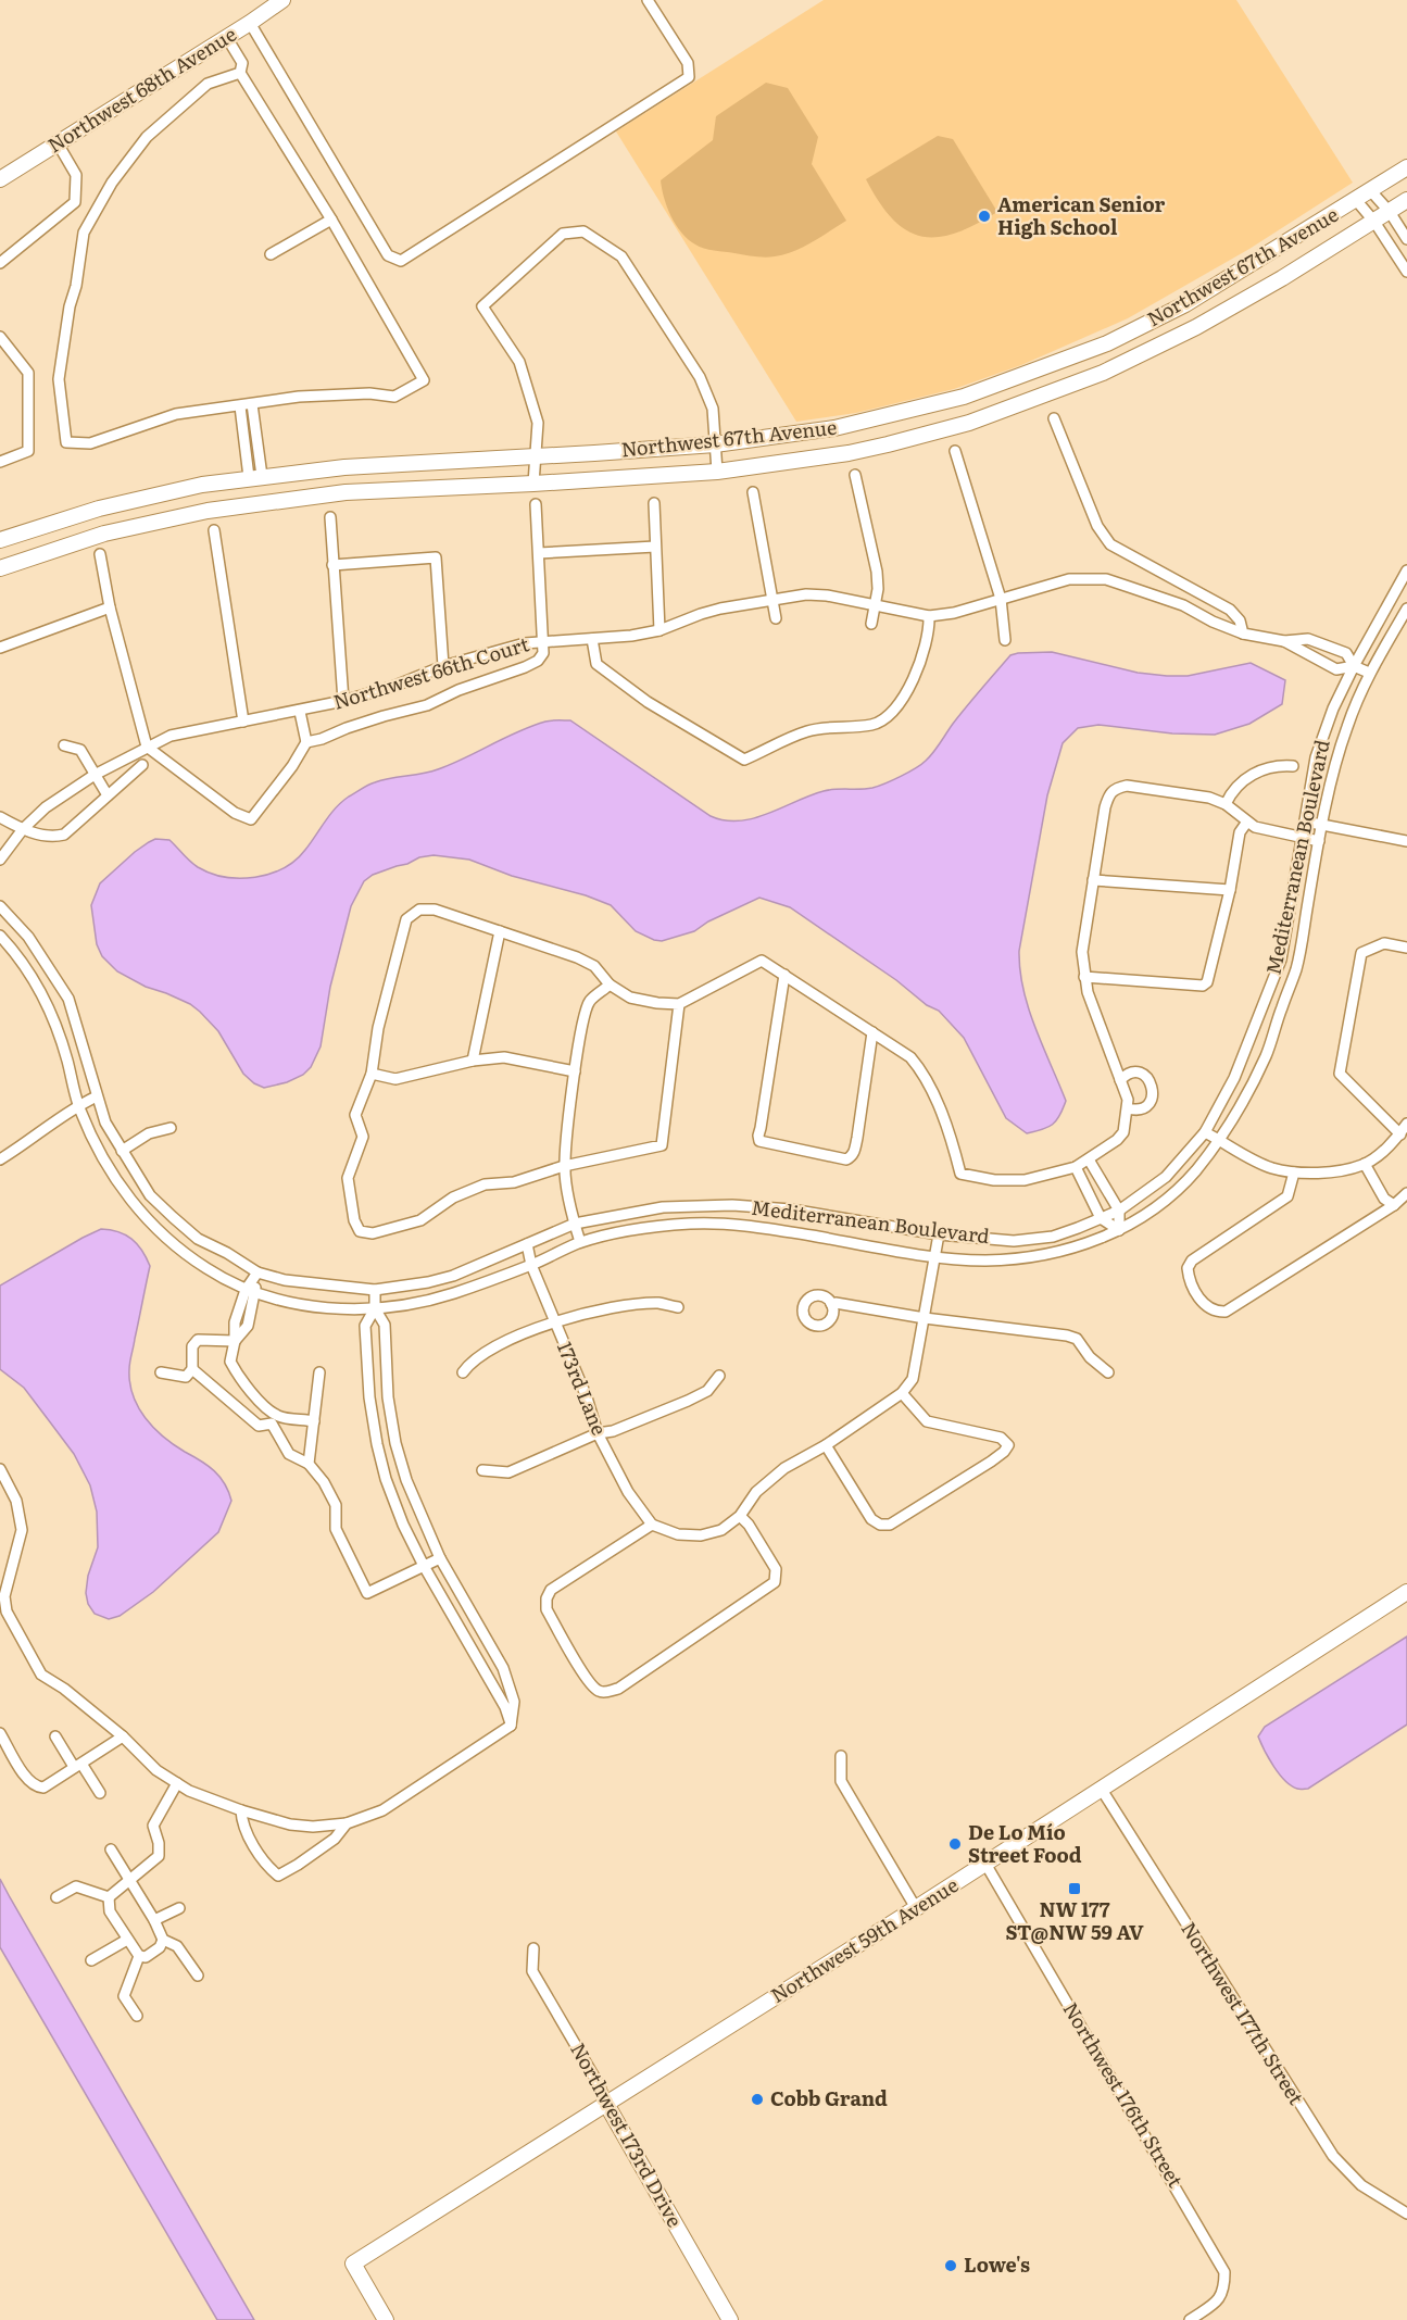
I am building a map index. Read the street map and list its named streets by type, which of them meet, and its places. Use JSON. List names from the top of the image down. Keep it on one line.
{"streets":{"main road":["Northwest 68th Avenue","Northwest 67th Avenue","Northwest 59th Avenue","Northwest 173rd Drive"],"street":["Northwest 66th Court","Mediterranean Boulevard","173rd Lane","Northwest 177th Street","Northwest 176th Street"]},"crossings":[["Mediterranean Boulevard","173rd Lane"],["Northwest 59th Avenue","Northwest 177th Street"],["Northwest 59th Avenue","Northwest 176th Street"],["Northwest 59th Avenue","Northwest 173rd Drive"]],"places":{"other":["American Senior High School","De Lo Mío Street Food","Cobb Grand","Lowe's"],"transit":["NW 177 ST@NW 59 AV"]}}
